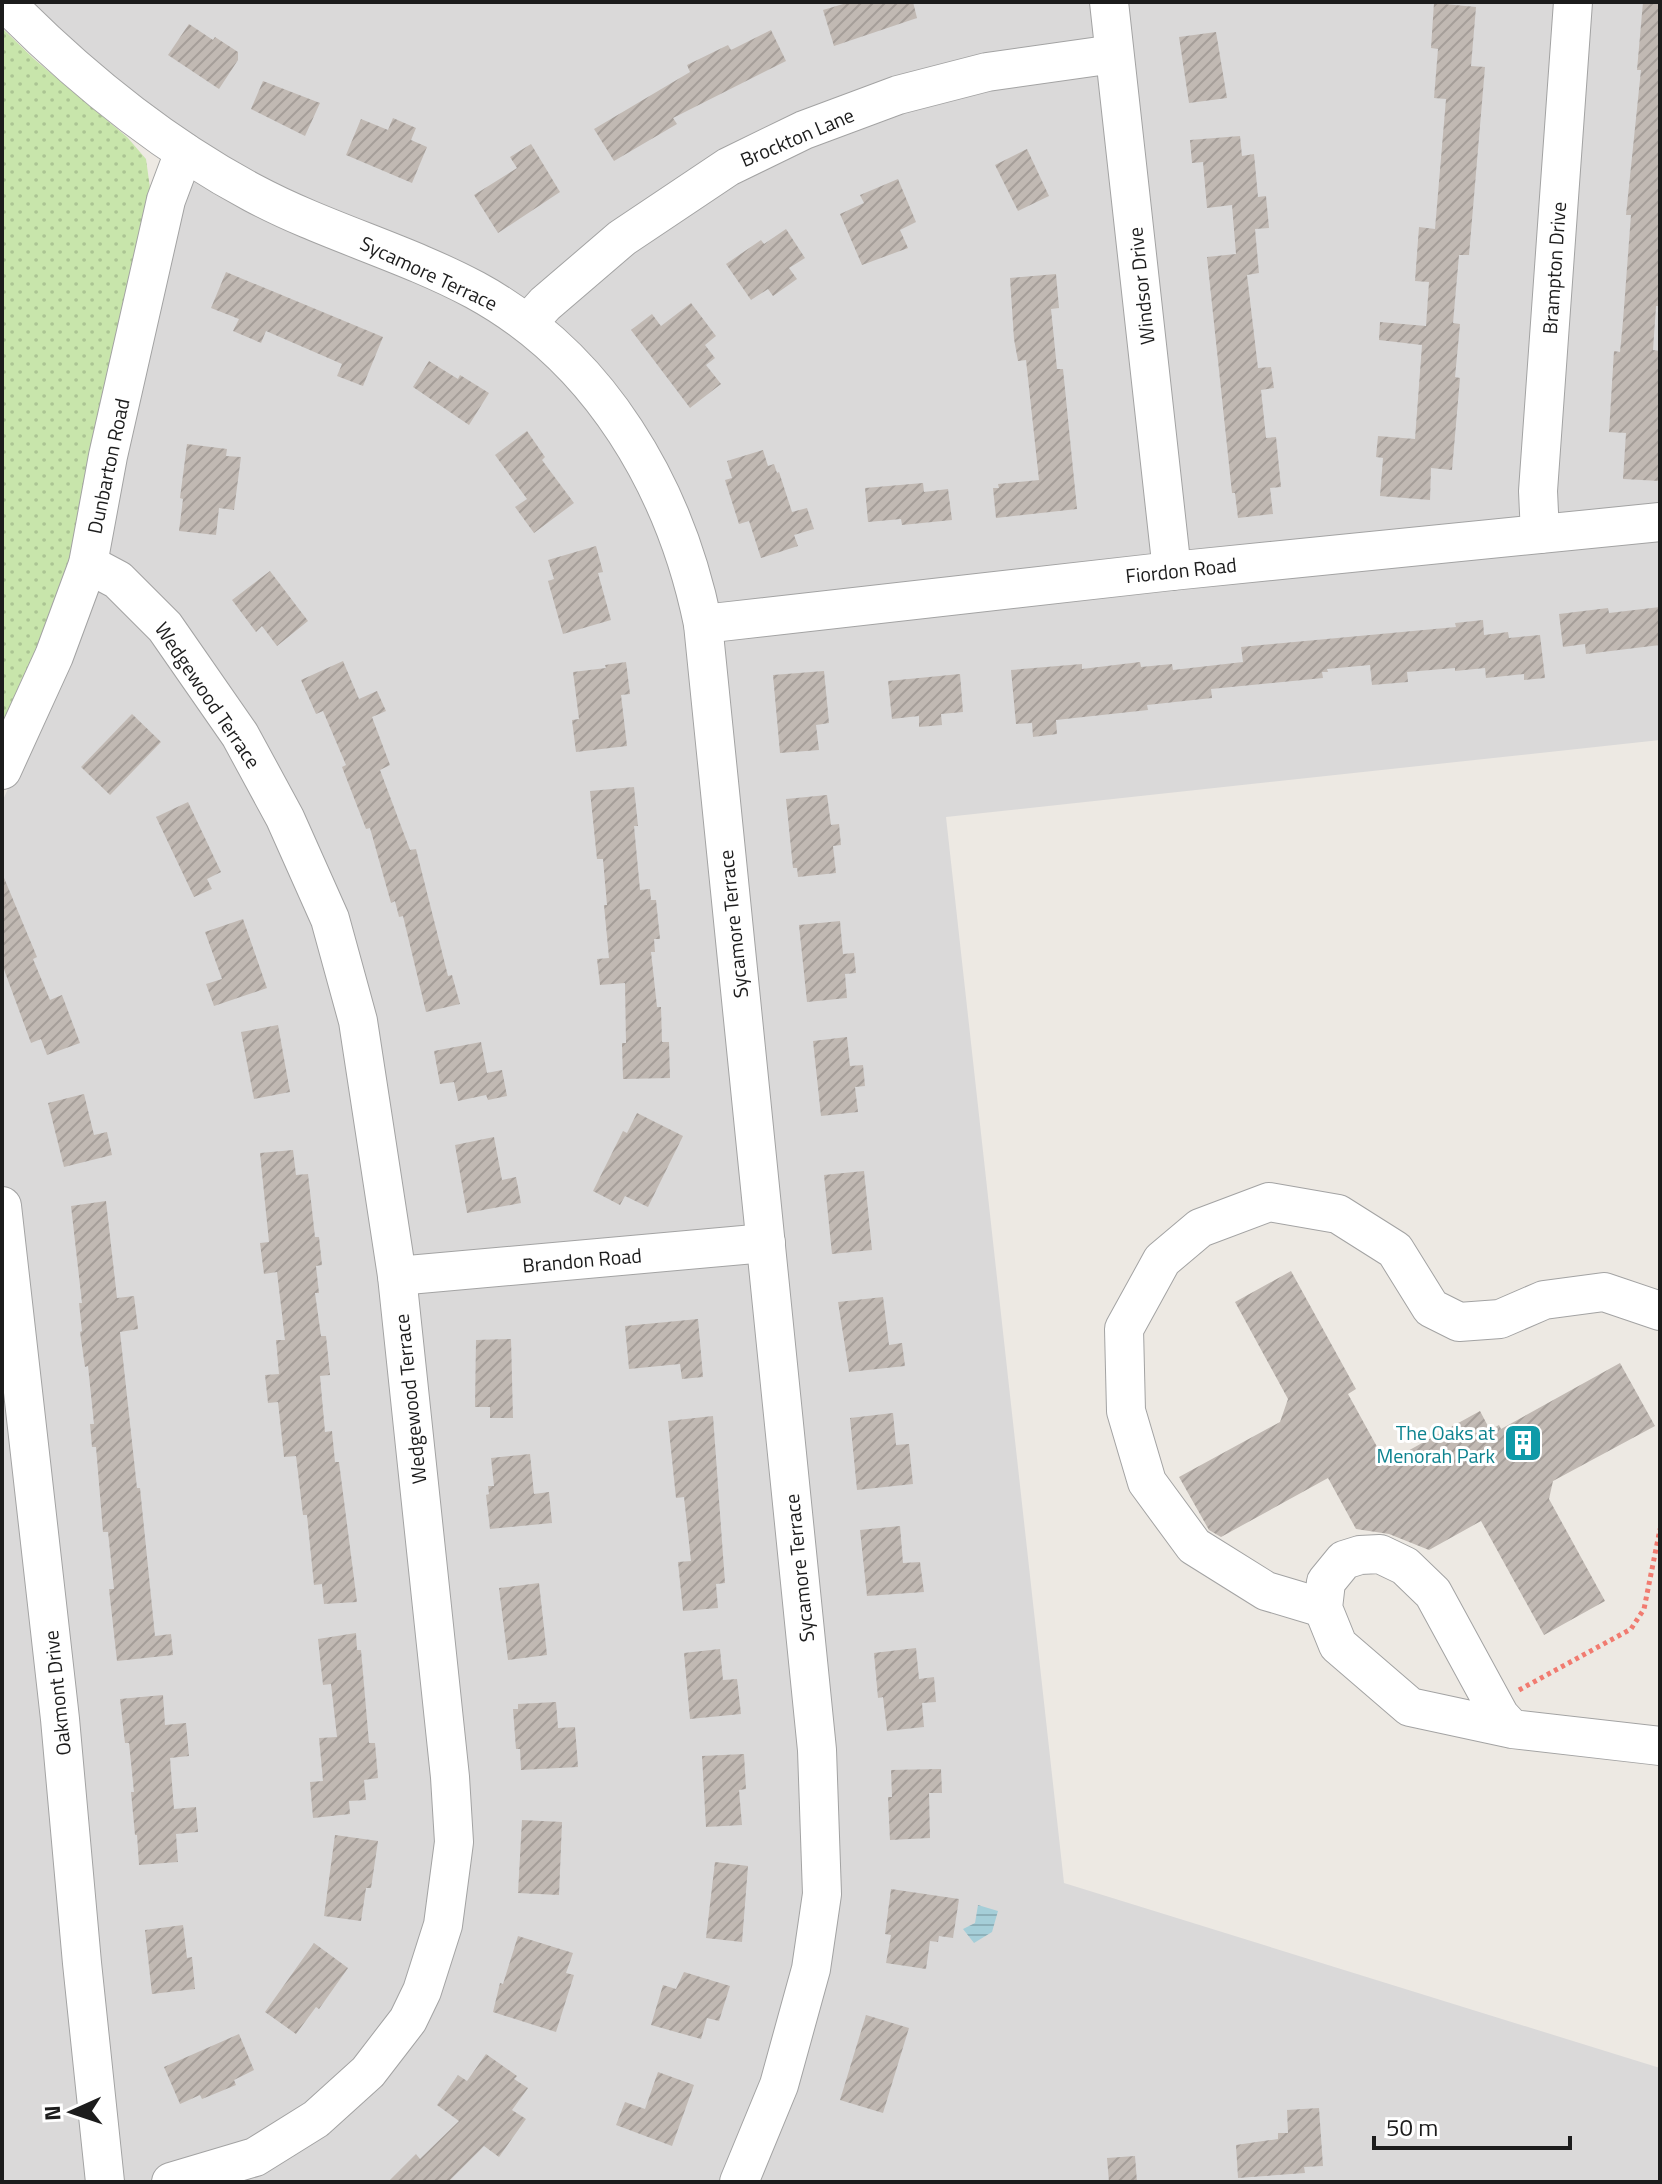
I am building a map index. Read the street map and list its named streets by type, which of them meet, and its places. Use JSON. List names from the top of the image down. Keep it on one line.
{"streets":{"street":["Brockton Lane","Brampton Drive","Sycamore Terrace","Windsor Drive","Dunbarton Road","Fiordon Road","Wedgewood Terrace","Brandon Road","Oakmont Drive"]},"crossings":[["Brockton Lane","Sycamore Terrace"],["Brockton Lane","Windsor Drive"],["Brampton Drive","Fiordon Road"],["Sycamore Terrace","Dunbarton Road"],["Sycamore Terrace","Fiordon Road"],["Sycamore Terrace","Brandon Road"],["Windsor Drive","Fiordon Road"],["Dunbarton Road","Wedgewood Terrace"],["Wedgewood Terrace","Brandon Road"]],"places":{"building":["The Oaks at Menorah Park"]},"scale_bar":"50 m","north":"left"}
